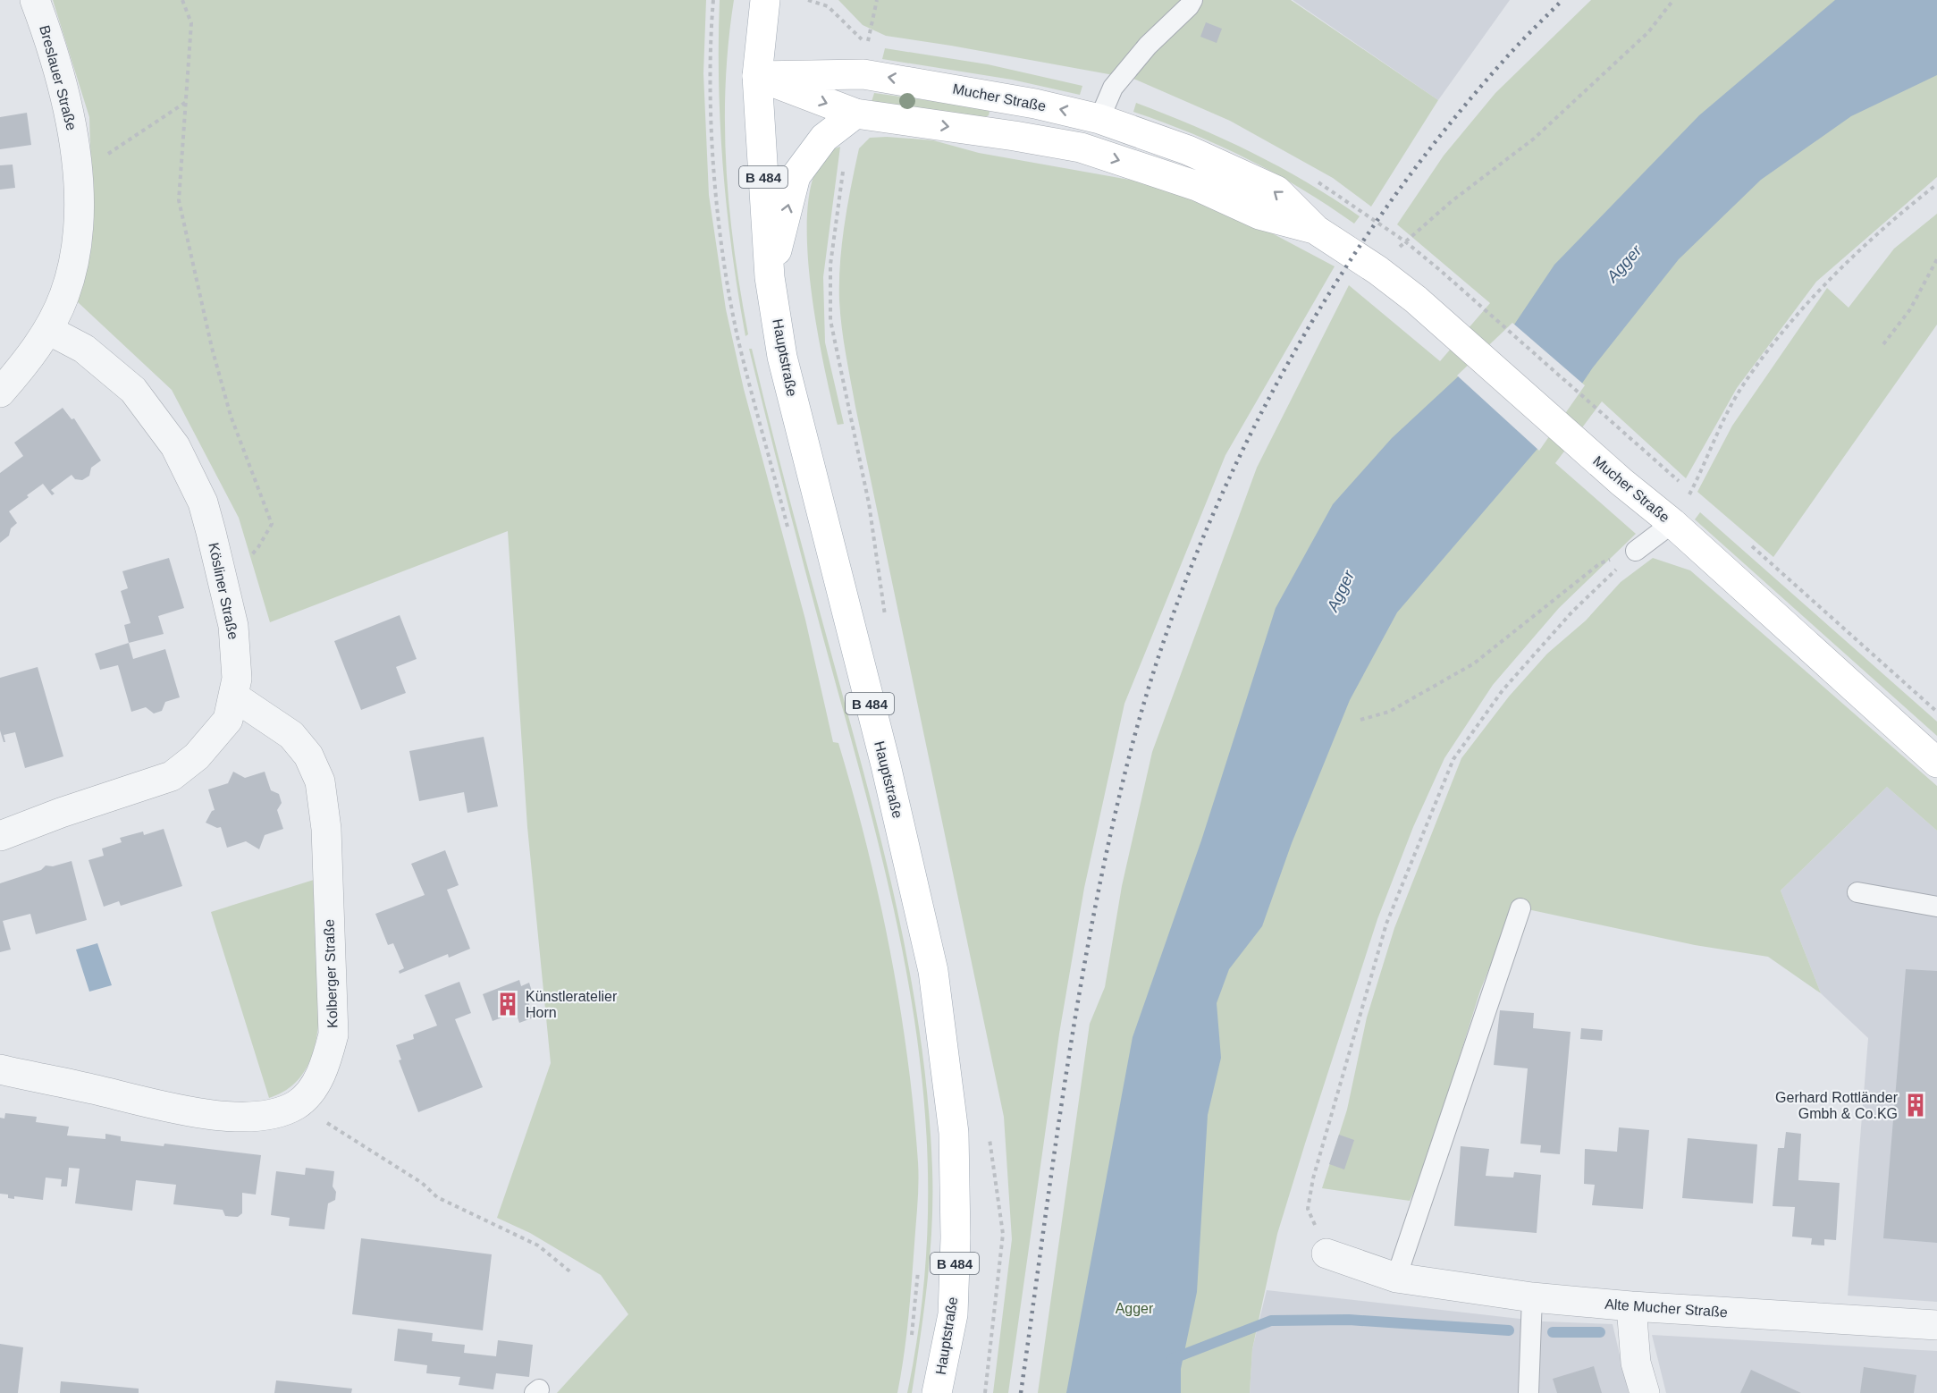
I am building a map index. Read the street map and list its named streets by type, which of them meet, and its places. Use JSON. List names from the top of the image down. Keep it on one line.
{"streets":{"main road":["Mucher Straße","B 484","Hauptstraße"],"street":["Breslauer Straße","Kösliner Straße","Kolberger Straße","Alte Mucher Straße"]},"crossings":[["Breslauer Straße","Kösliner Straße"],["Mucher Straße","B 484"],["Mucher Straße","Hauptstraße"],["B 484","Hauptstraße"],["Kösliner Straße","Kolberger Straße"]],"water":["Agger"],"parks":["Agger"],"places":{"building":["Künstleratelier Horn","Gerhard Rottländer Gmbh & Co.KG"]}}
